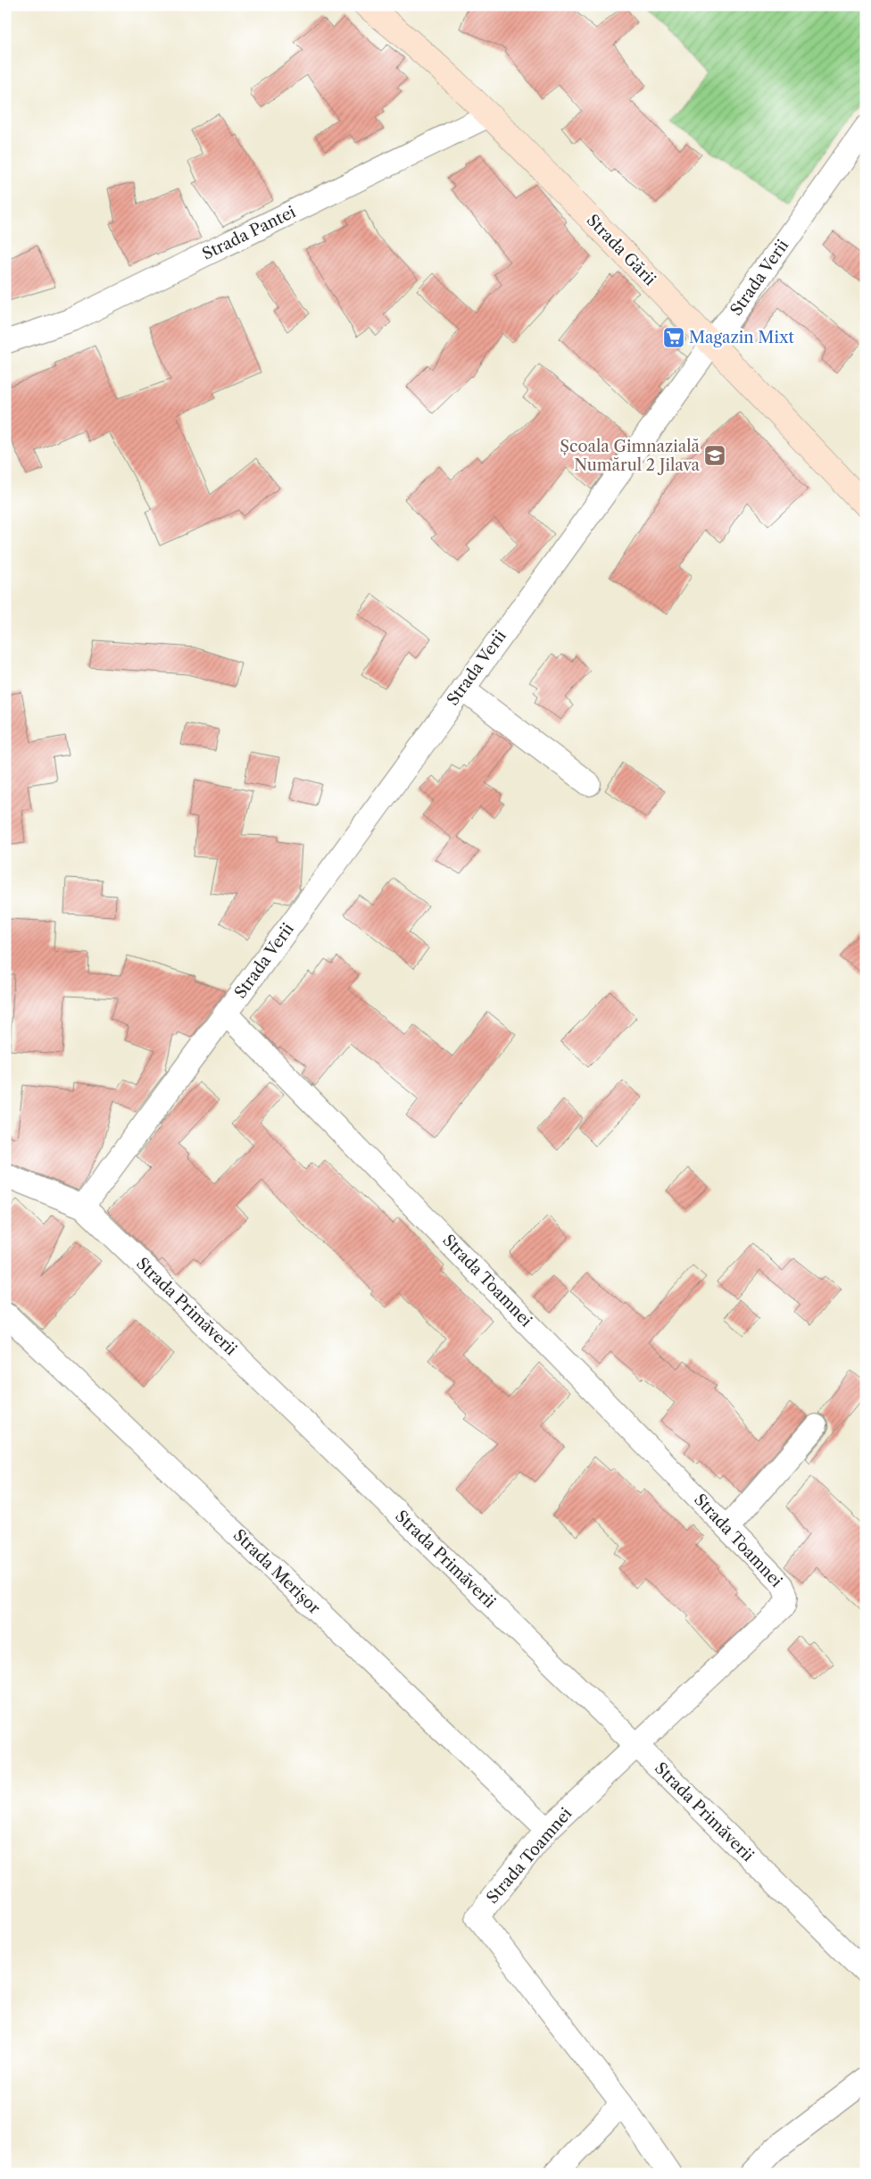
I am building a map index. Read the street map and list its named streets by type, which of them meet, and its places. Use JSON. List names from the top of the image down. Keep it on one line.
{"streets":{"main road":["Strada Gării"],"street":["Strada Pantei","Strada Verii","Strada Toamnei","Strada Primăverii","Strada Merișor"]},"crossings":[["Strada Pantei","Strada Gării"],["Strada Gării","Strada Verii"],["Strada Verii","Strada Toamnei"],["Strada Verii","Strada Primăverii"],["Strada Toamnei","Strada Primăverii"],["Strada Toamnei","Strada Merișor"]],"places":{"supermarket":["Magazin Mixt"],"school or university":["Școala Gimnazială Numărul 2 Jilava"]}}
